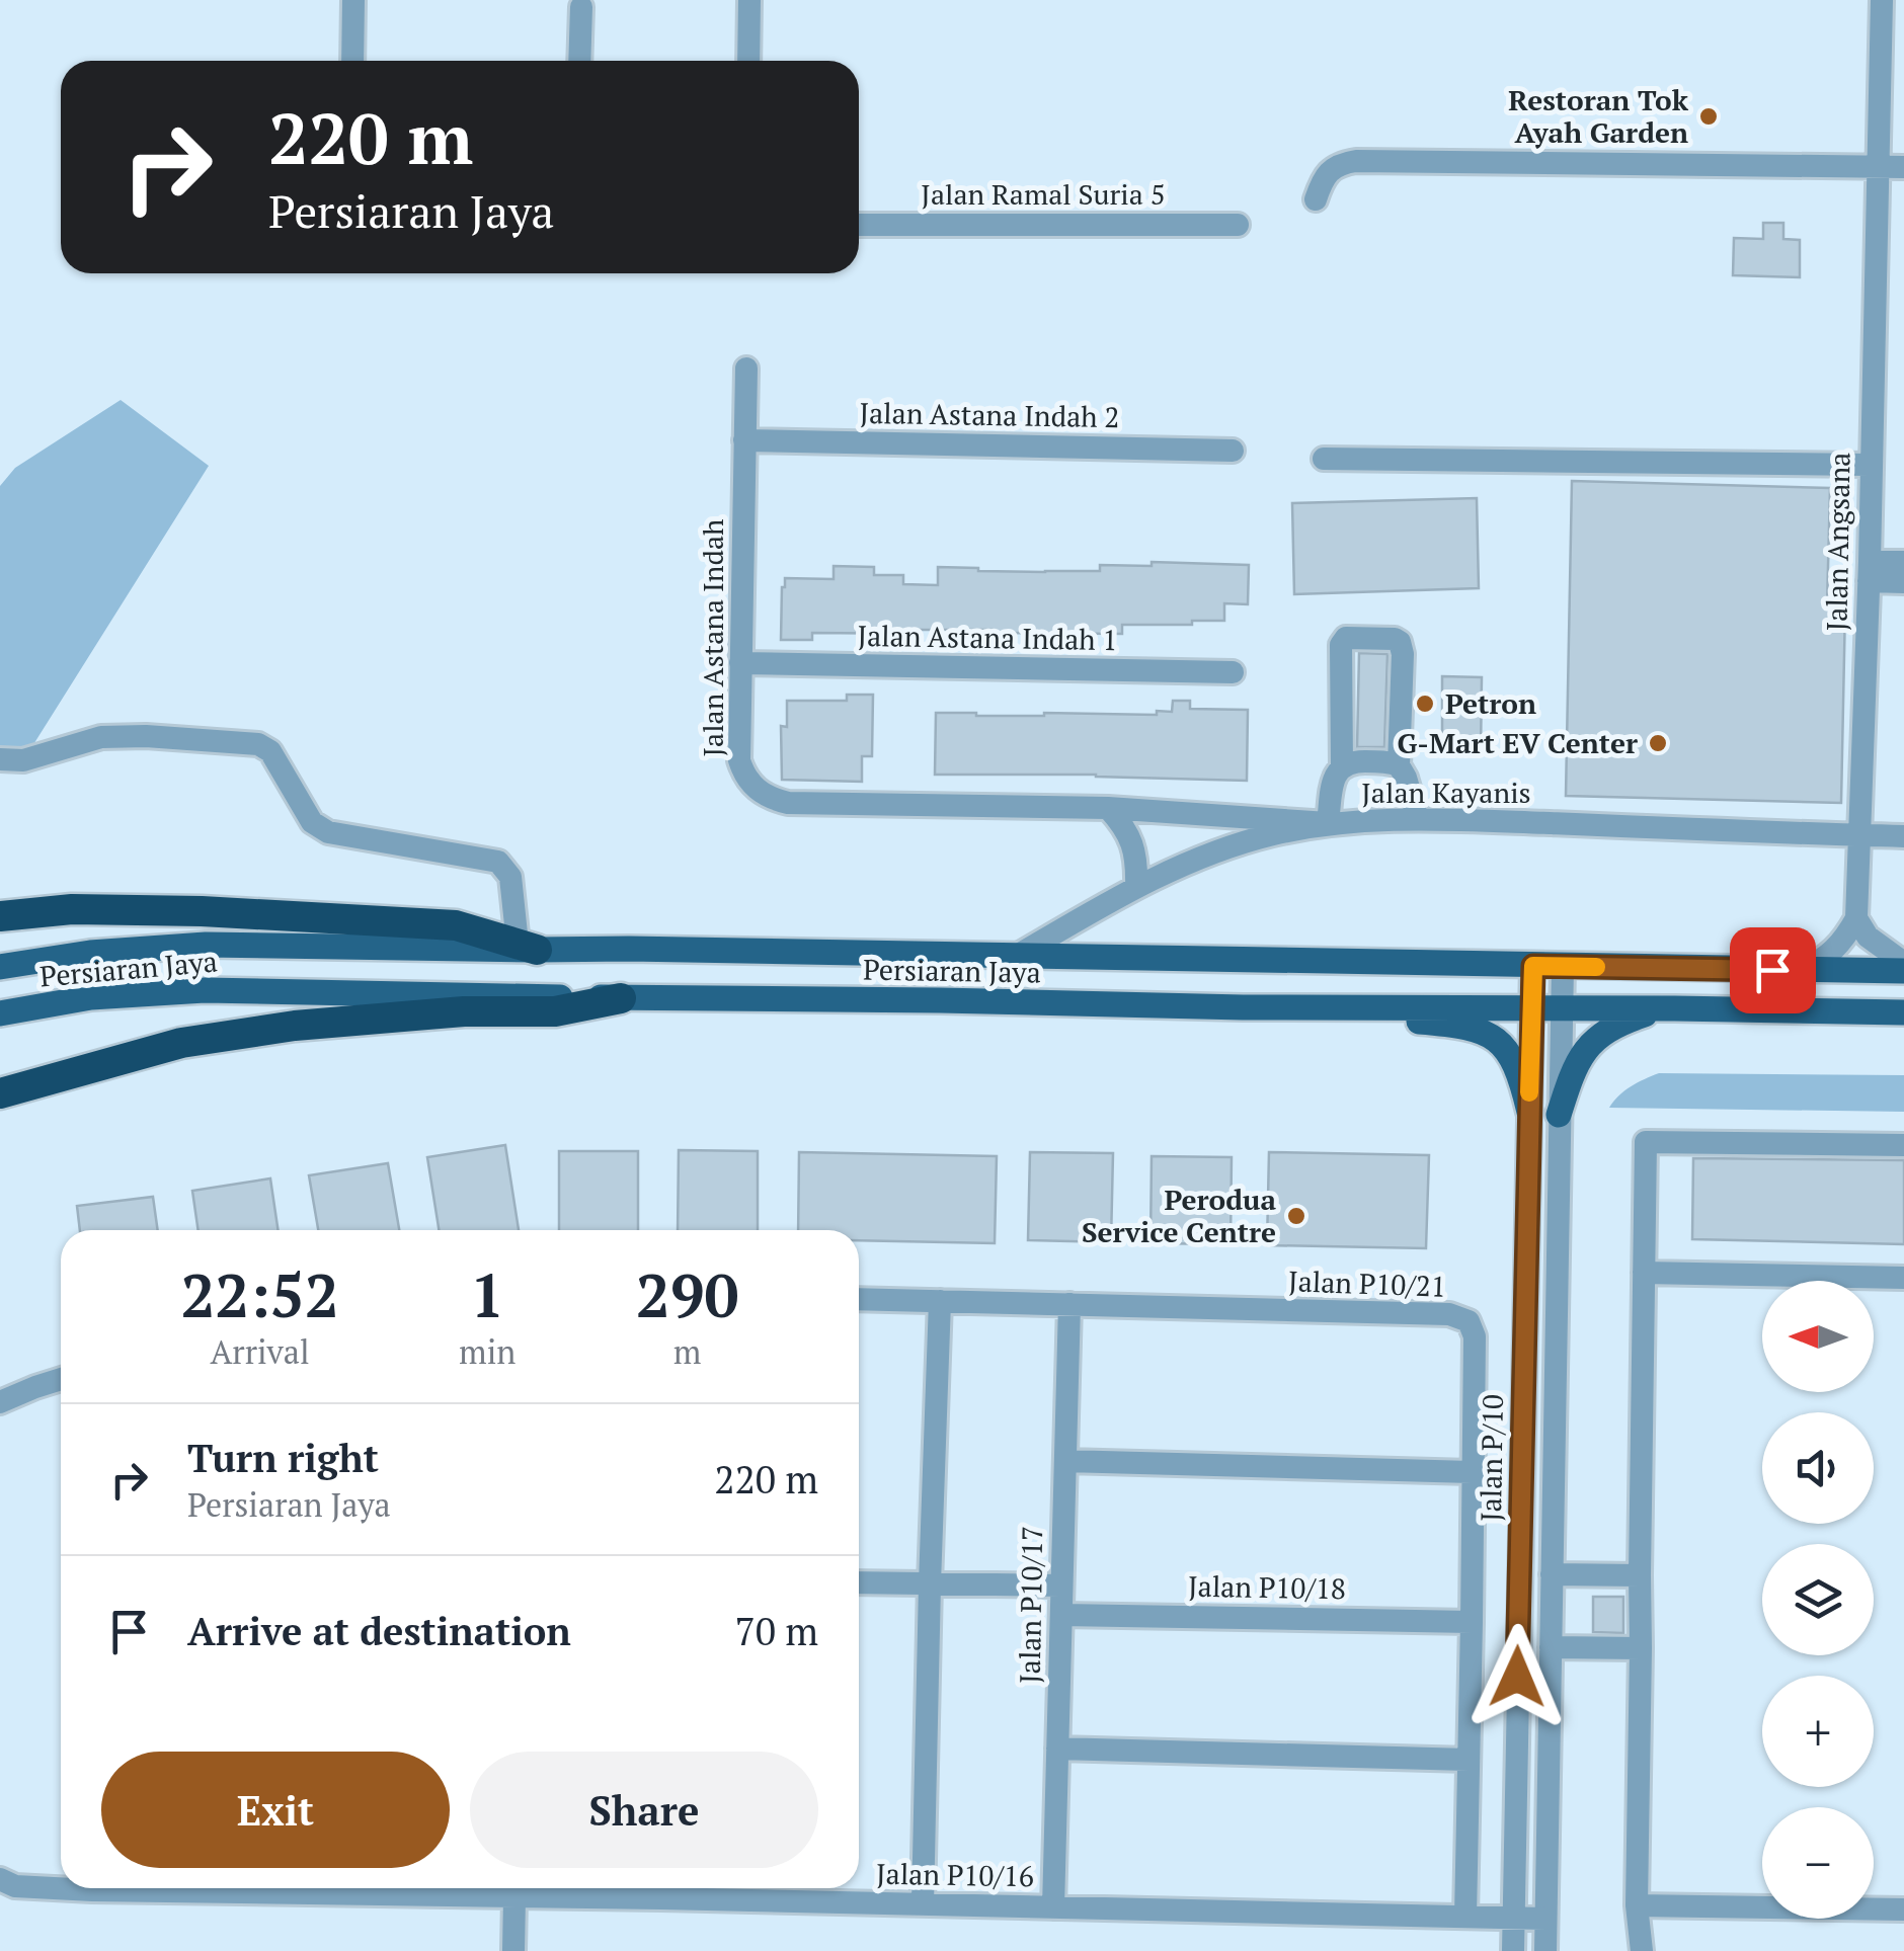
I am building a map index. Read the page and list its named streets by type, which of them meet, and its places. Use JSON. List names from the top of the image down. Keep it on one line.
{"streets":{"main road":["Persiaran Jaya"],"street":["Jalan Ramal Suria 5","Jalan Astana Indah 2","Jalan Angsana","Jalan Astana Indah","Jalan Astana Indah 1","Jalan Kayanis","Jalan P10/21","Jalan P/10","Jalan P10/18","Jalan P10/17","Jalan P10/16"]},"crossings":[["Jalan Astana Indah 2","Jalan Astana Indah"],["Jalan Angsana","Jalan Kayanis"],["Jalan Astana Indah","Jalan Astana Indah 1"],["Jalan Astana Indah","Jalan Kayanis"],["Jalan Kayanis","Persiaran Jaya"],["Persiaran Jaya","Jalan P/10"],["Jalan P10/21","Jalan P10/18"],["Jalan P10/21","Jalan P10/17"],["Jalan P10/21","Jalan P10/16"],["Jalan P/10","Jalan P10/16"],["Jalan P10/18","Jalan P10/17"],["Jalan P10/17","Jalan P10/16"]],"places":["Restoran Tok Ayah Garden","Petron","G-Mart EV Center","Perodua Service Centre"],"north":"left","page":{"turn":["220 m","Persiaran Jaya"],"eta":["22:52","Arrival","1","min","290","m"],"map_buttons":["+","−"],"list":[{"name":"Turn right","note":"Persiaran Jaya","value":"220 m"},{"name":"Arrive at destination","value":"70 m"}],"buttons":["Exit","Share"]}}
